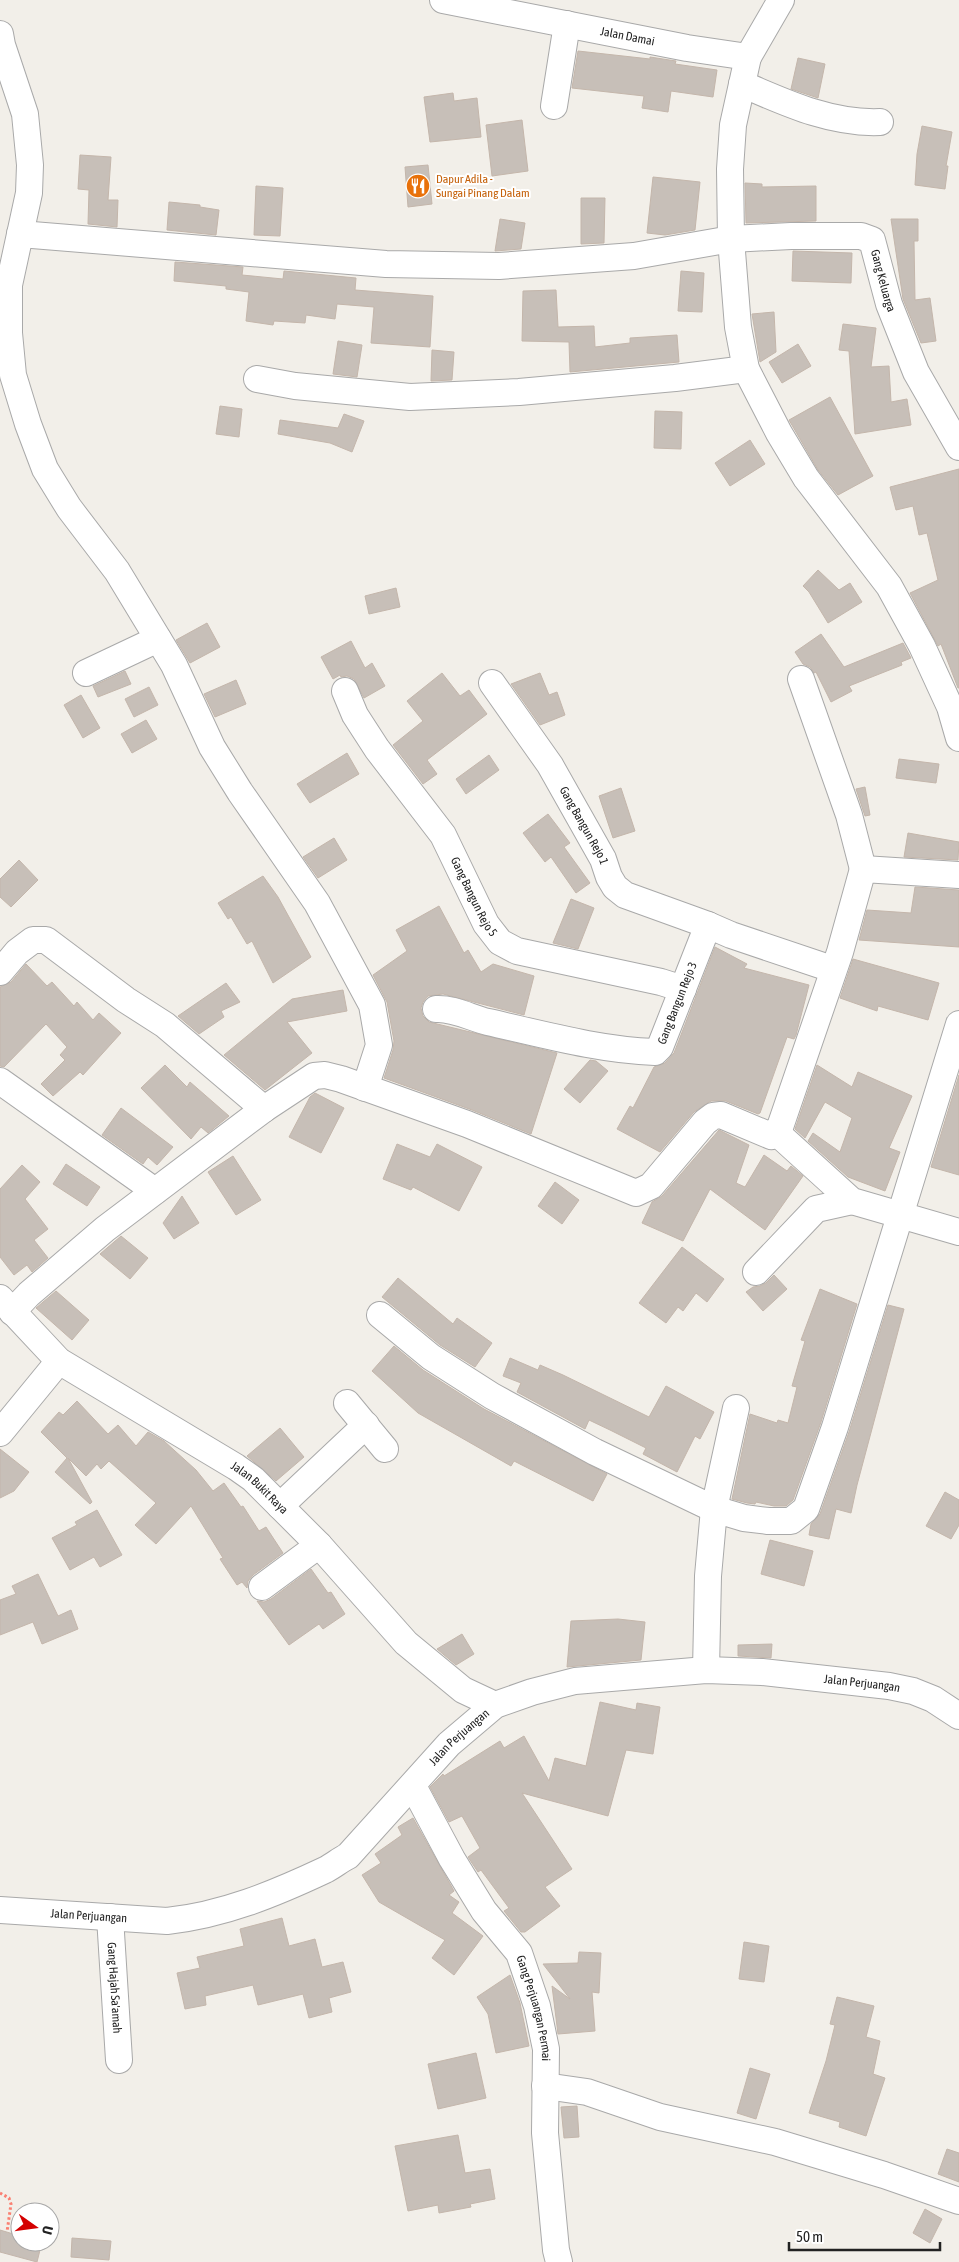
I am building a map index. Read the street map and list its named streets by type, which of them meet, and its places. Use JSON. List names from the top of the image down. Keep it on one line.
{"streets":{"street":["Jalan Damai","Gang Keluarga","Gang Bangun Rejo 1","Gang Bangun Rejo 5","Gang Bangun Rejo 3","Jalan Bukit Raya","Jalan Perjuangan","Gang Hajah Sa'amah","Gang Perjuangan Permai"]},"crossings":[["Gang Bangun Rejo 1","Gang Bangun Rejo 3"],["Gang Bangun Rejo 5","Gang Bangun Rejo 3"],["Jalan Bukit Raya","Jalan Perjuangan"],["Jalan Perjuangan","Gang Hajah Sa'amah"],["Jalan Perjuangan","Gang Perjuangan Permai"]],"places":{"restaurant":["Dapur Adila - Sungai Pinang Dalam"]},"scale_bar":"50 m","north":"right"}
